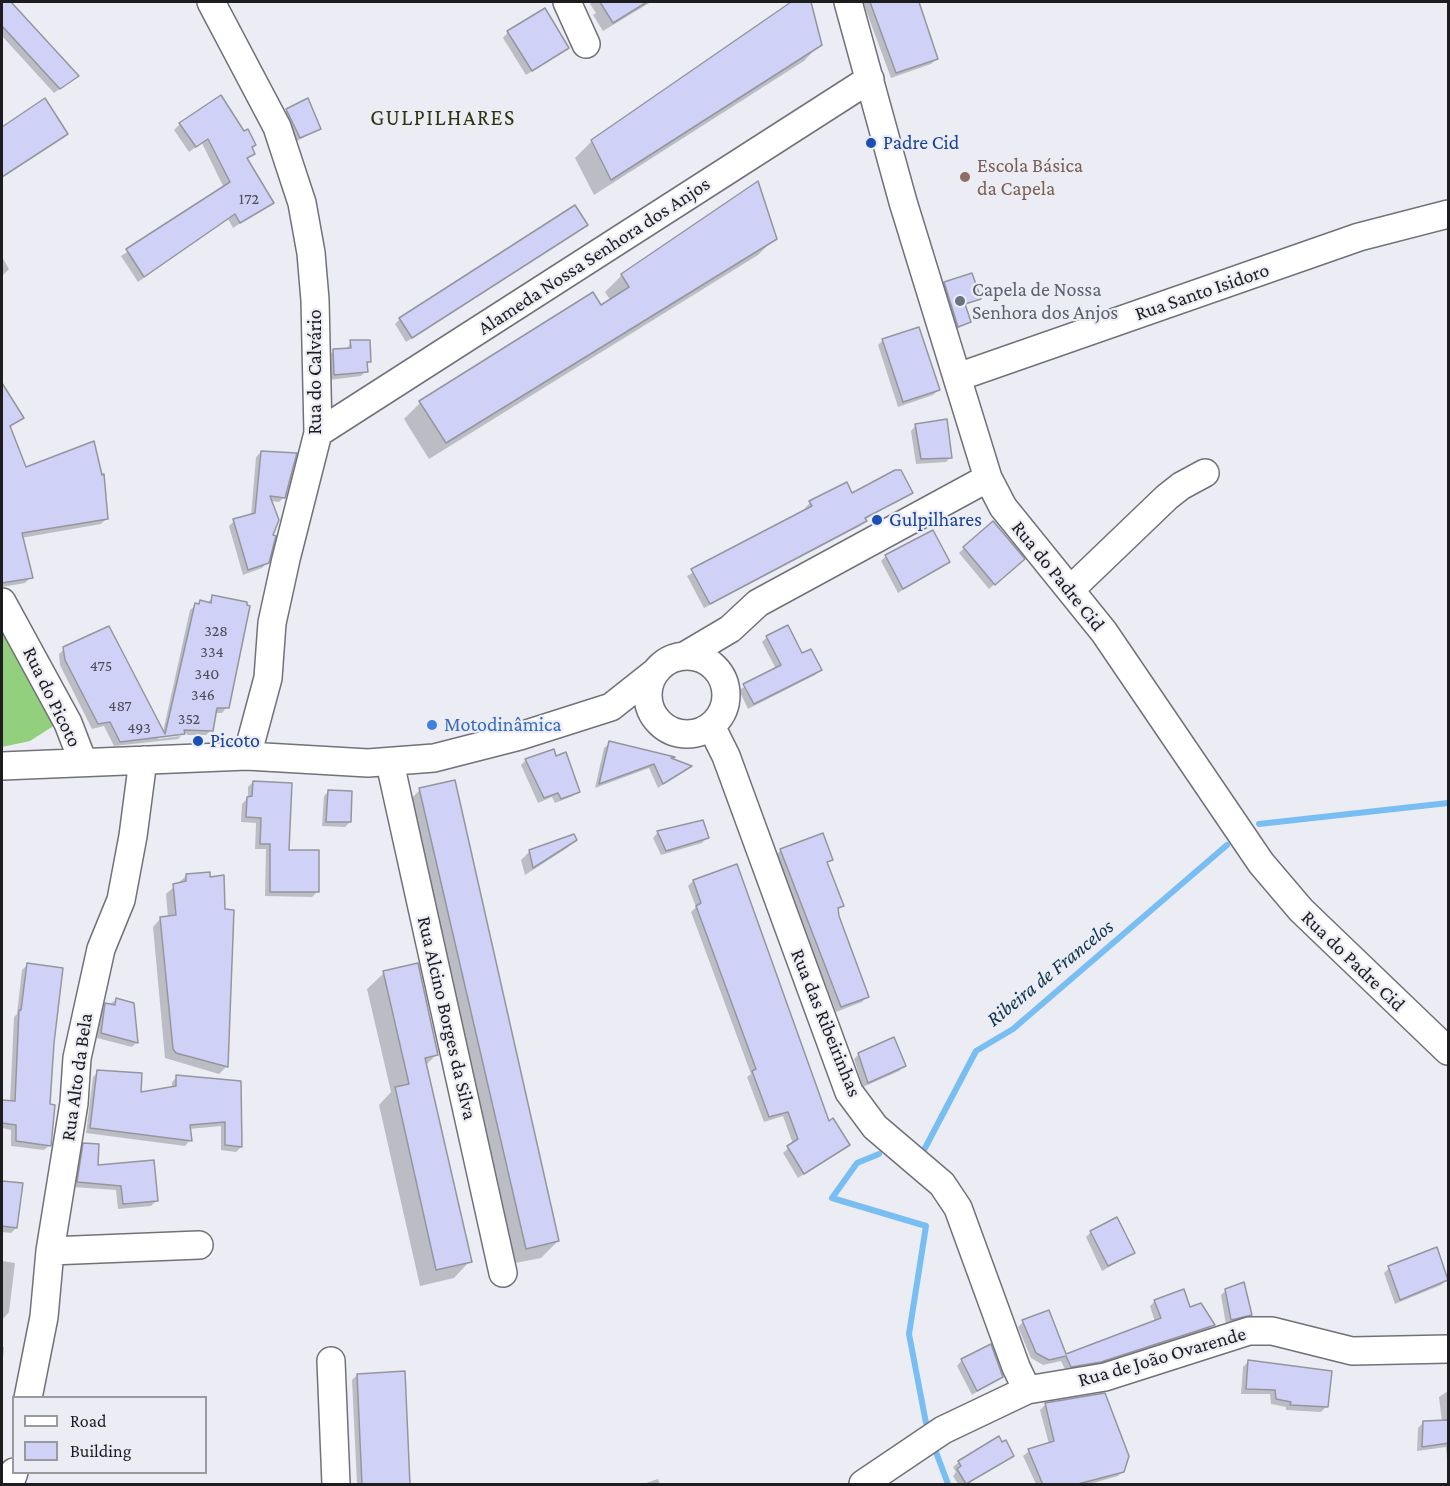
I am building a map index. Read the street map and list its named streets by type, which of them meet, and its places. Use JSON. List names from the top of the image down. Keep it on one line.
{"streets":{"street":["Alameda Nossa Senhora dos Anjos","Rua Santo Isidoro","Rua do Calvário","Rua do Padre Cid","Rua do Picoto","Rua Alcino Borges da Silva","Rua das Ribeirinhas","Rua Alto da Bela","Rua de João Ovarende"]},"crossings":[["Alameda Nossa Senhora dos Anjos","Rua do Calvário"],["Alameda Nossa Senhora dos Anjos","Rua do Padre Cid"],["Rua Santo Isidoro","Rua do Padre Cid"],["Rua das Ribeirinhas","Rua de João Ovarende"]],"districts":["GULPILHARES"],"water":["Ribeira de Francelos"],"places":["Padre Cid","Escola Básica da Capela","Capela de Nossa Senhora dos Anjos","Gulpilhares","Motodinâmica","Picoto"],"house_numbers":["172","328","334","475","340","346","487","352","493"],"legend":["Road","Building"]}
